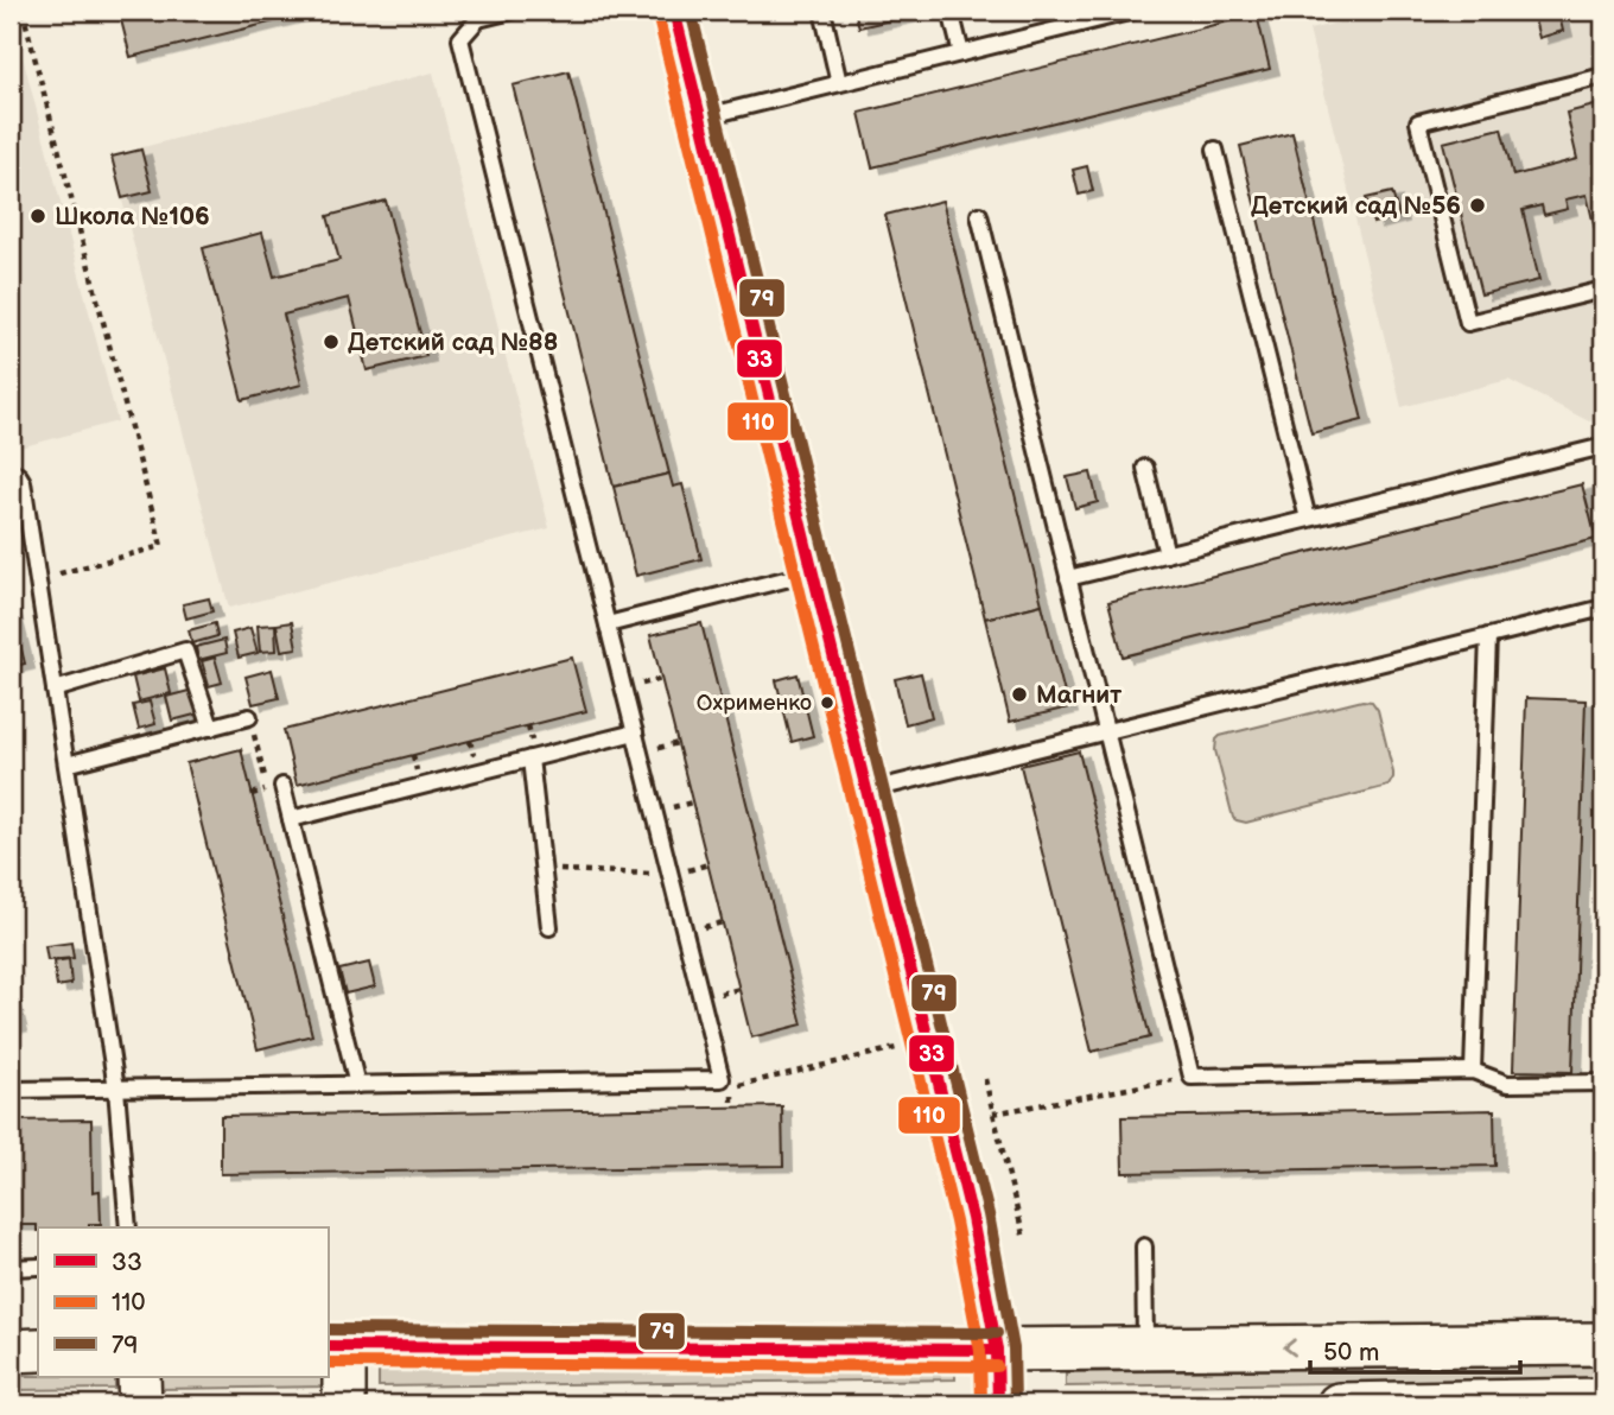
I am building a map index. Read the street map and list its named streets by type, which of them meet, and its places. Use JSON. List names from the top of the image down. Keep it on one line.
{"places":["Детский сад №56","Школа №106","Детский сад №88","Магнит","Охрименко"],"lines":["transit line 33","transit line 79","transit line 110"],"legend":["33","110","79"],"scale_bar":"50 m"}
